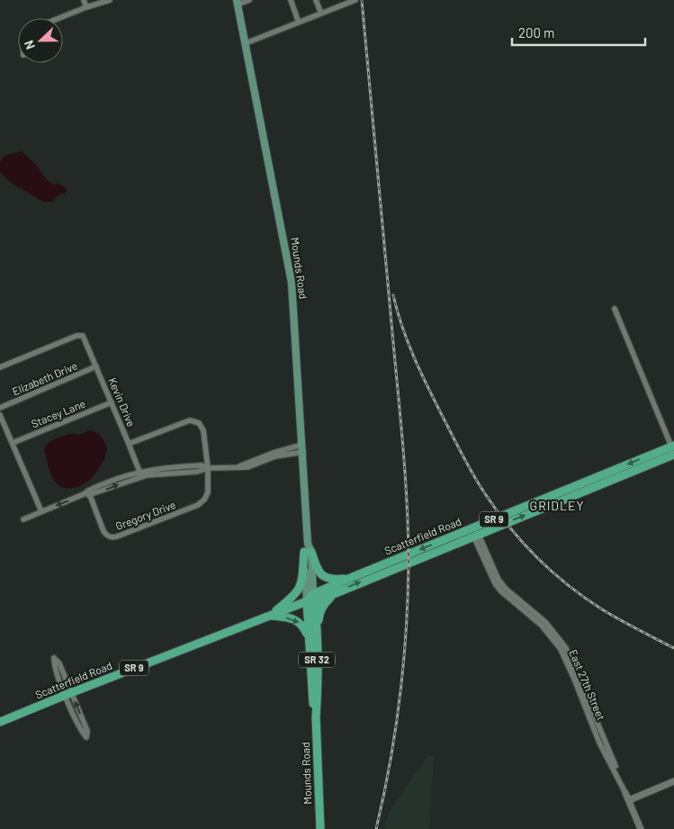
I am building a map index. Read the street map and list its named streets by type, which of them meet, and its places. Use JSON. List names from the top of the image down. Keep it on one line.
{"streets":{"main road":["Mounds Road","SR 9","Scatterfield Road","SR 32"],"street":["Elizabeth Drive","Kevin Drive","Stacey Lane","Gregory Drive","East 27th Street"]},"crossings":[["Mounds Road","Scatterfield Road"],["Mounds Road","SR 32"],["Elizabeth Drive","Kevin Drive"],["Kevin Drive","Stacey Lane"],["Scatterfield Road","SR 32"],["Scatterfield Road","East 27th Street"]],"districts":["GRIDLEY"],"scale_bar":"200 m","north":"left"}
